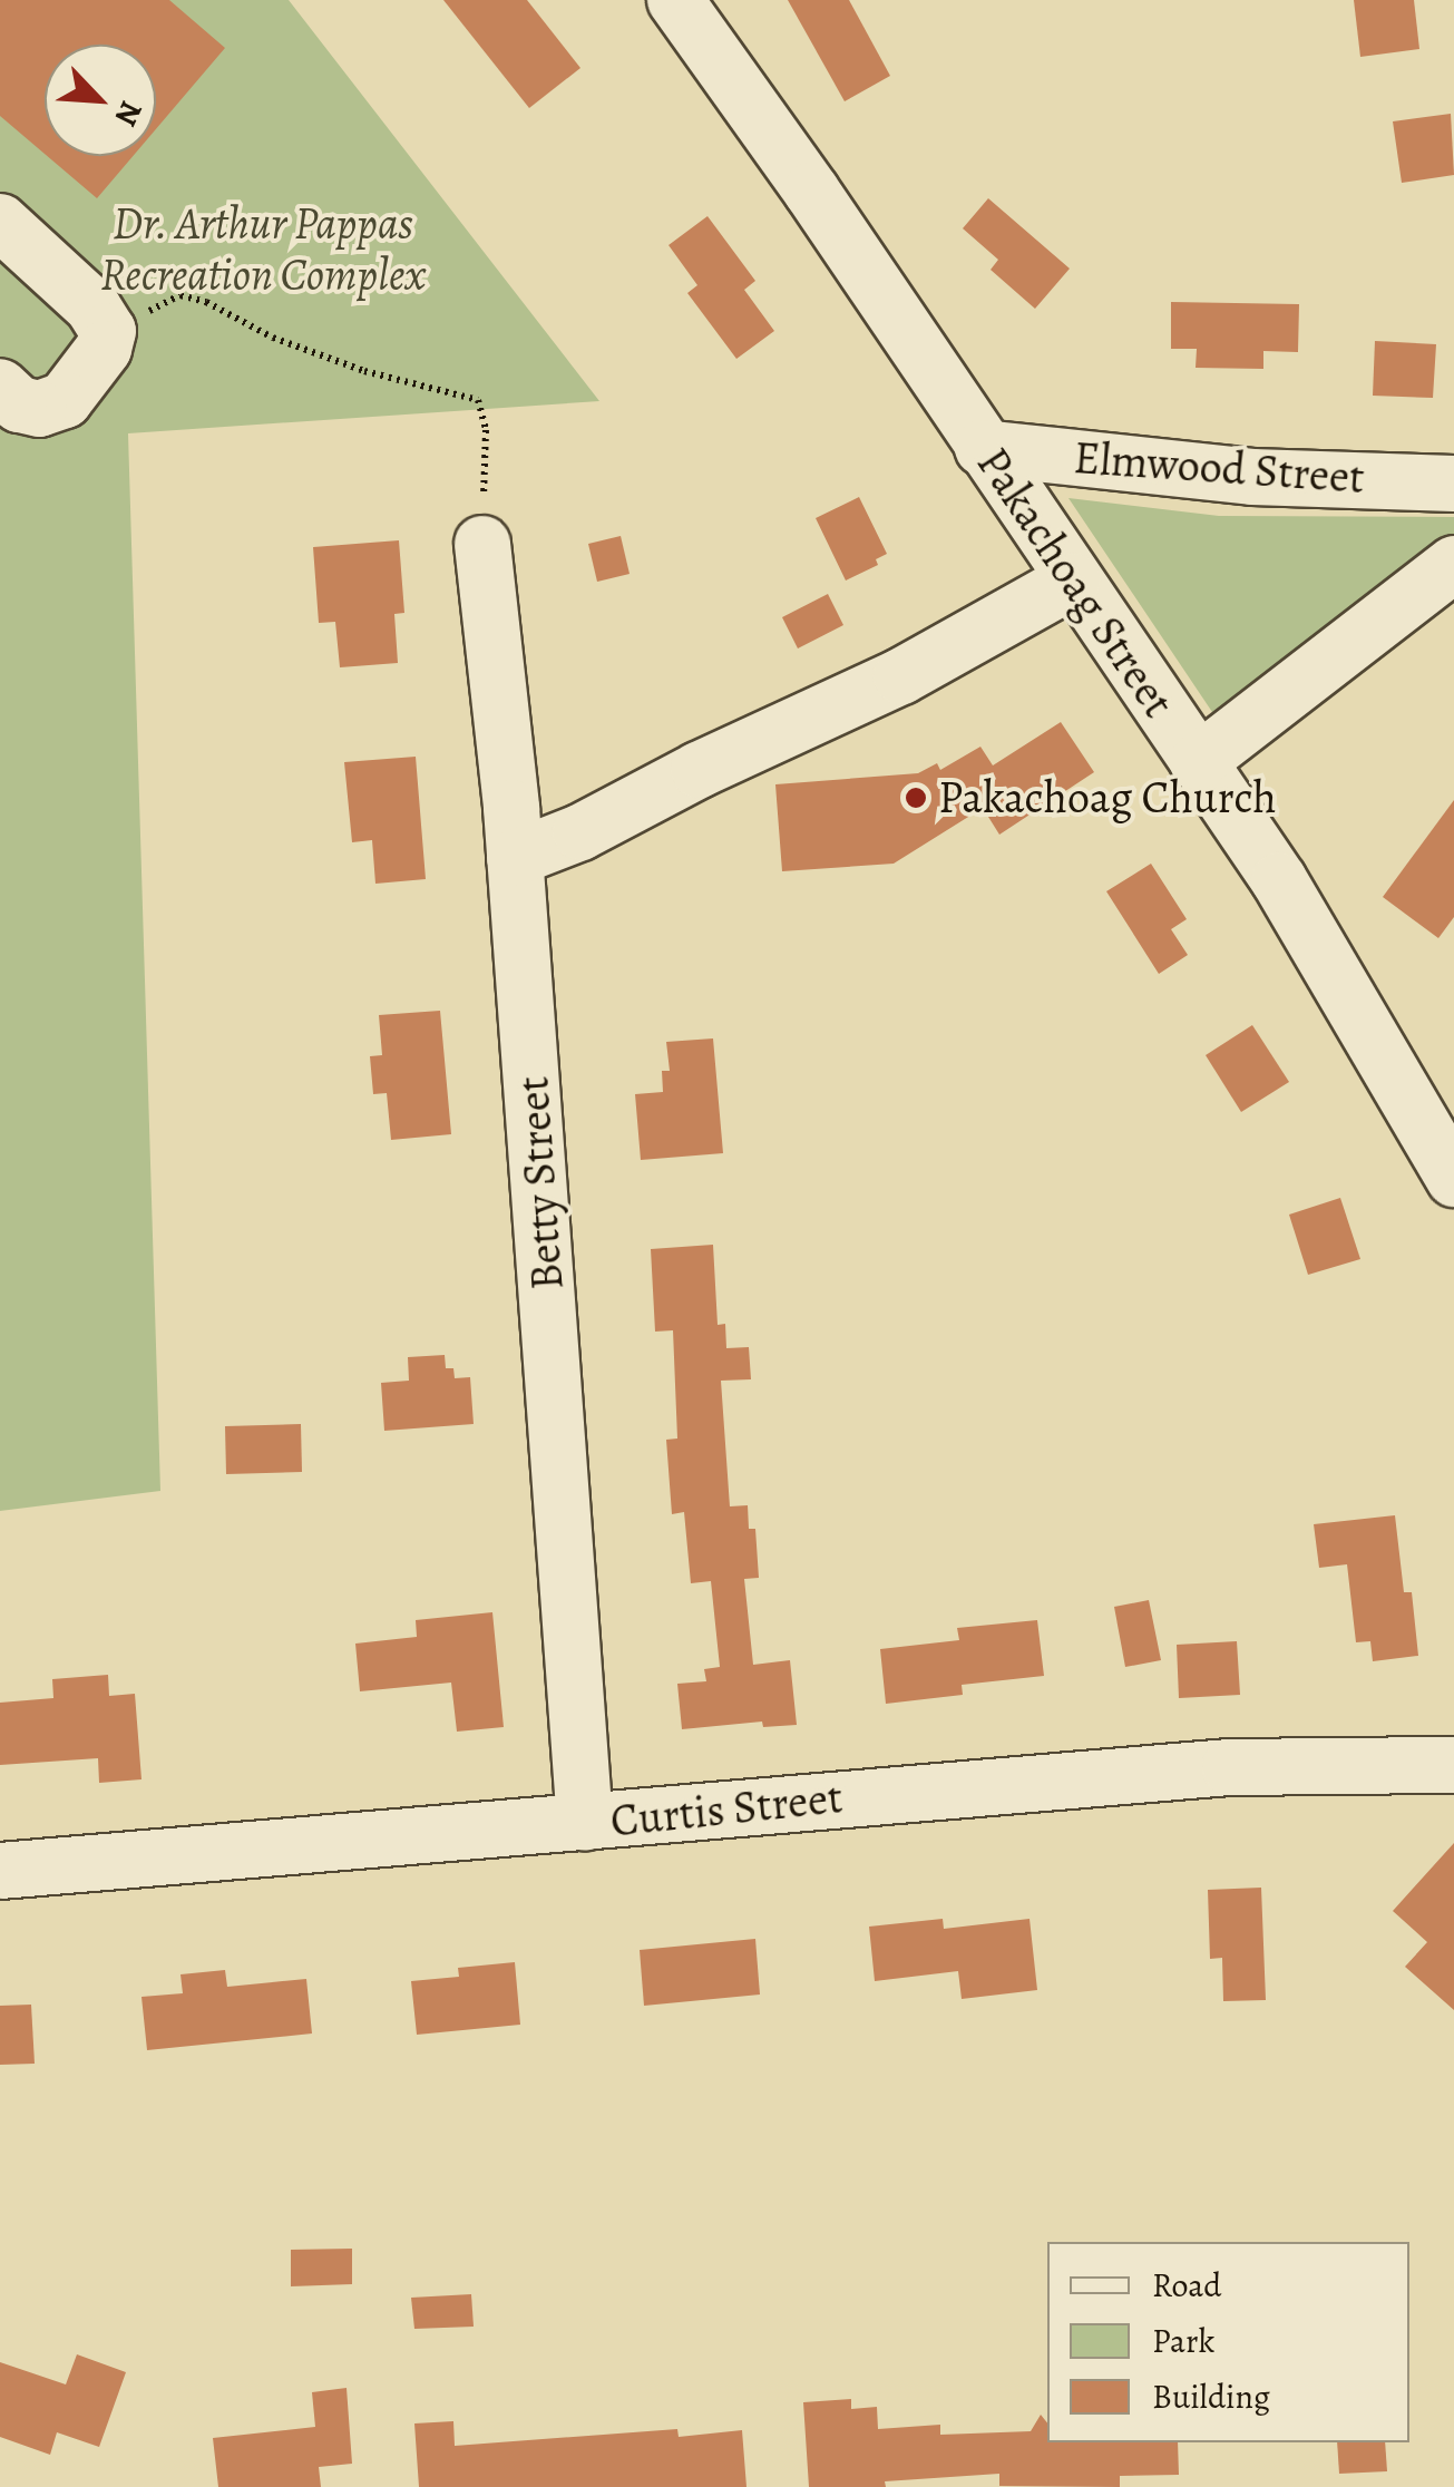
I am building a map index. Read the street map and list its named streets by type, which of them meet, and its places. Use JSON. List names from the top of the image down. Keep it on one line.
{"streets":{"street":["Elmwood Street","Pakachoag Street","Betty Street","Curtis Street"]},"crossings":[["Elmwood Street","Pakachoag Street"],["Betty Street","Curtis Street"]],"parks":["Dr. Arthur Pappas Recreation Complex"],"places":["Pakachoag Church"],"legend":["Road","Park","Building"],"north":"bottom right"}
